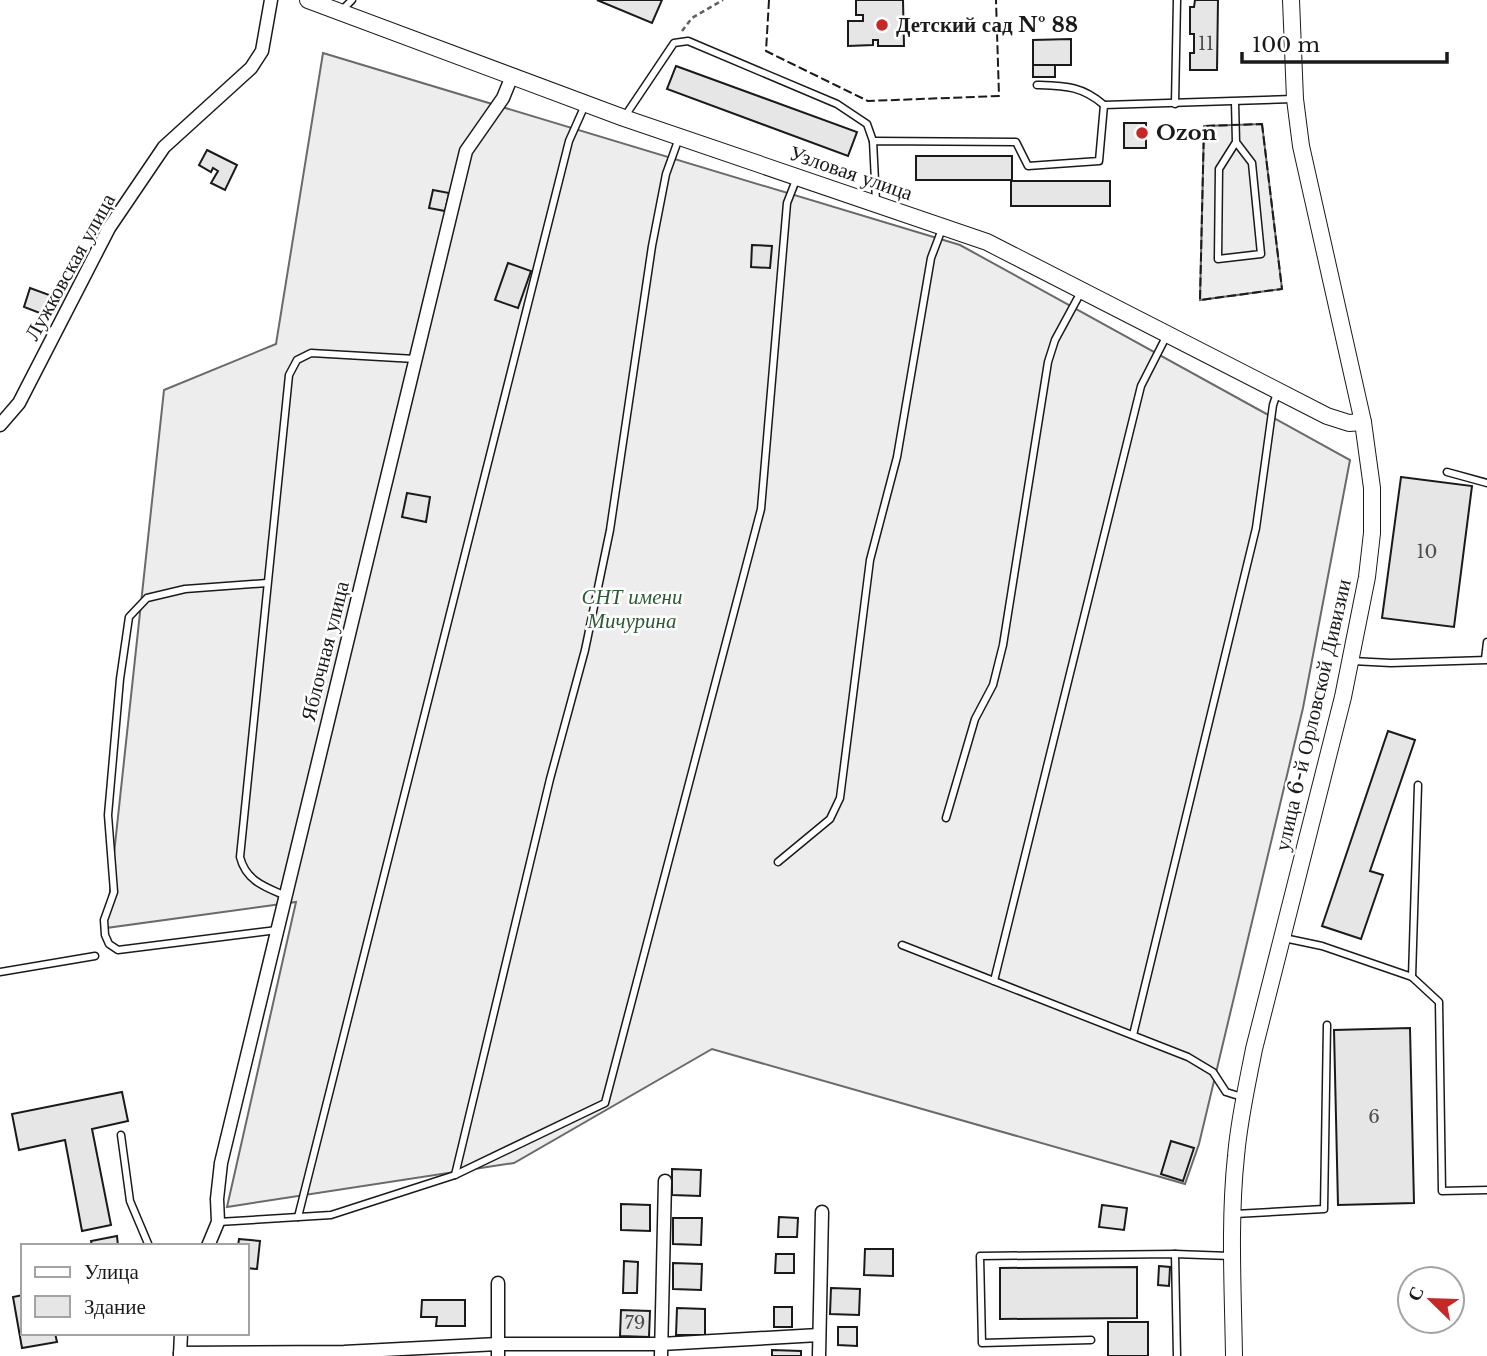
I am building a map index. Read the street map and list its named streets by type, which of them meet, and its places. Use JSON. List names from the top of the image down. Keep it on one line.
{"streets":{"street":["Узловая улица","Лужковская улица","Яблочная улица","улица 6-й Орловской Дивизии"]},"crossings":[["Узловая улица","Яблочная улица"],["Узловая улица","улица 6-й Орловской Дивизии"]],"parks":["СНТ имени Мичурина"],"places":["Детский сад № 88","Ozon"],"house_numbers":["11","10","6","79"],"legend":["Улица","Здание"],"scale_bar":"100 m","north":"top left"}
